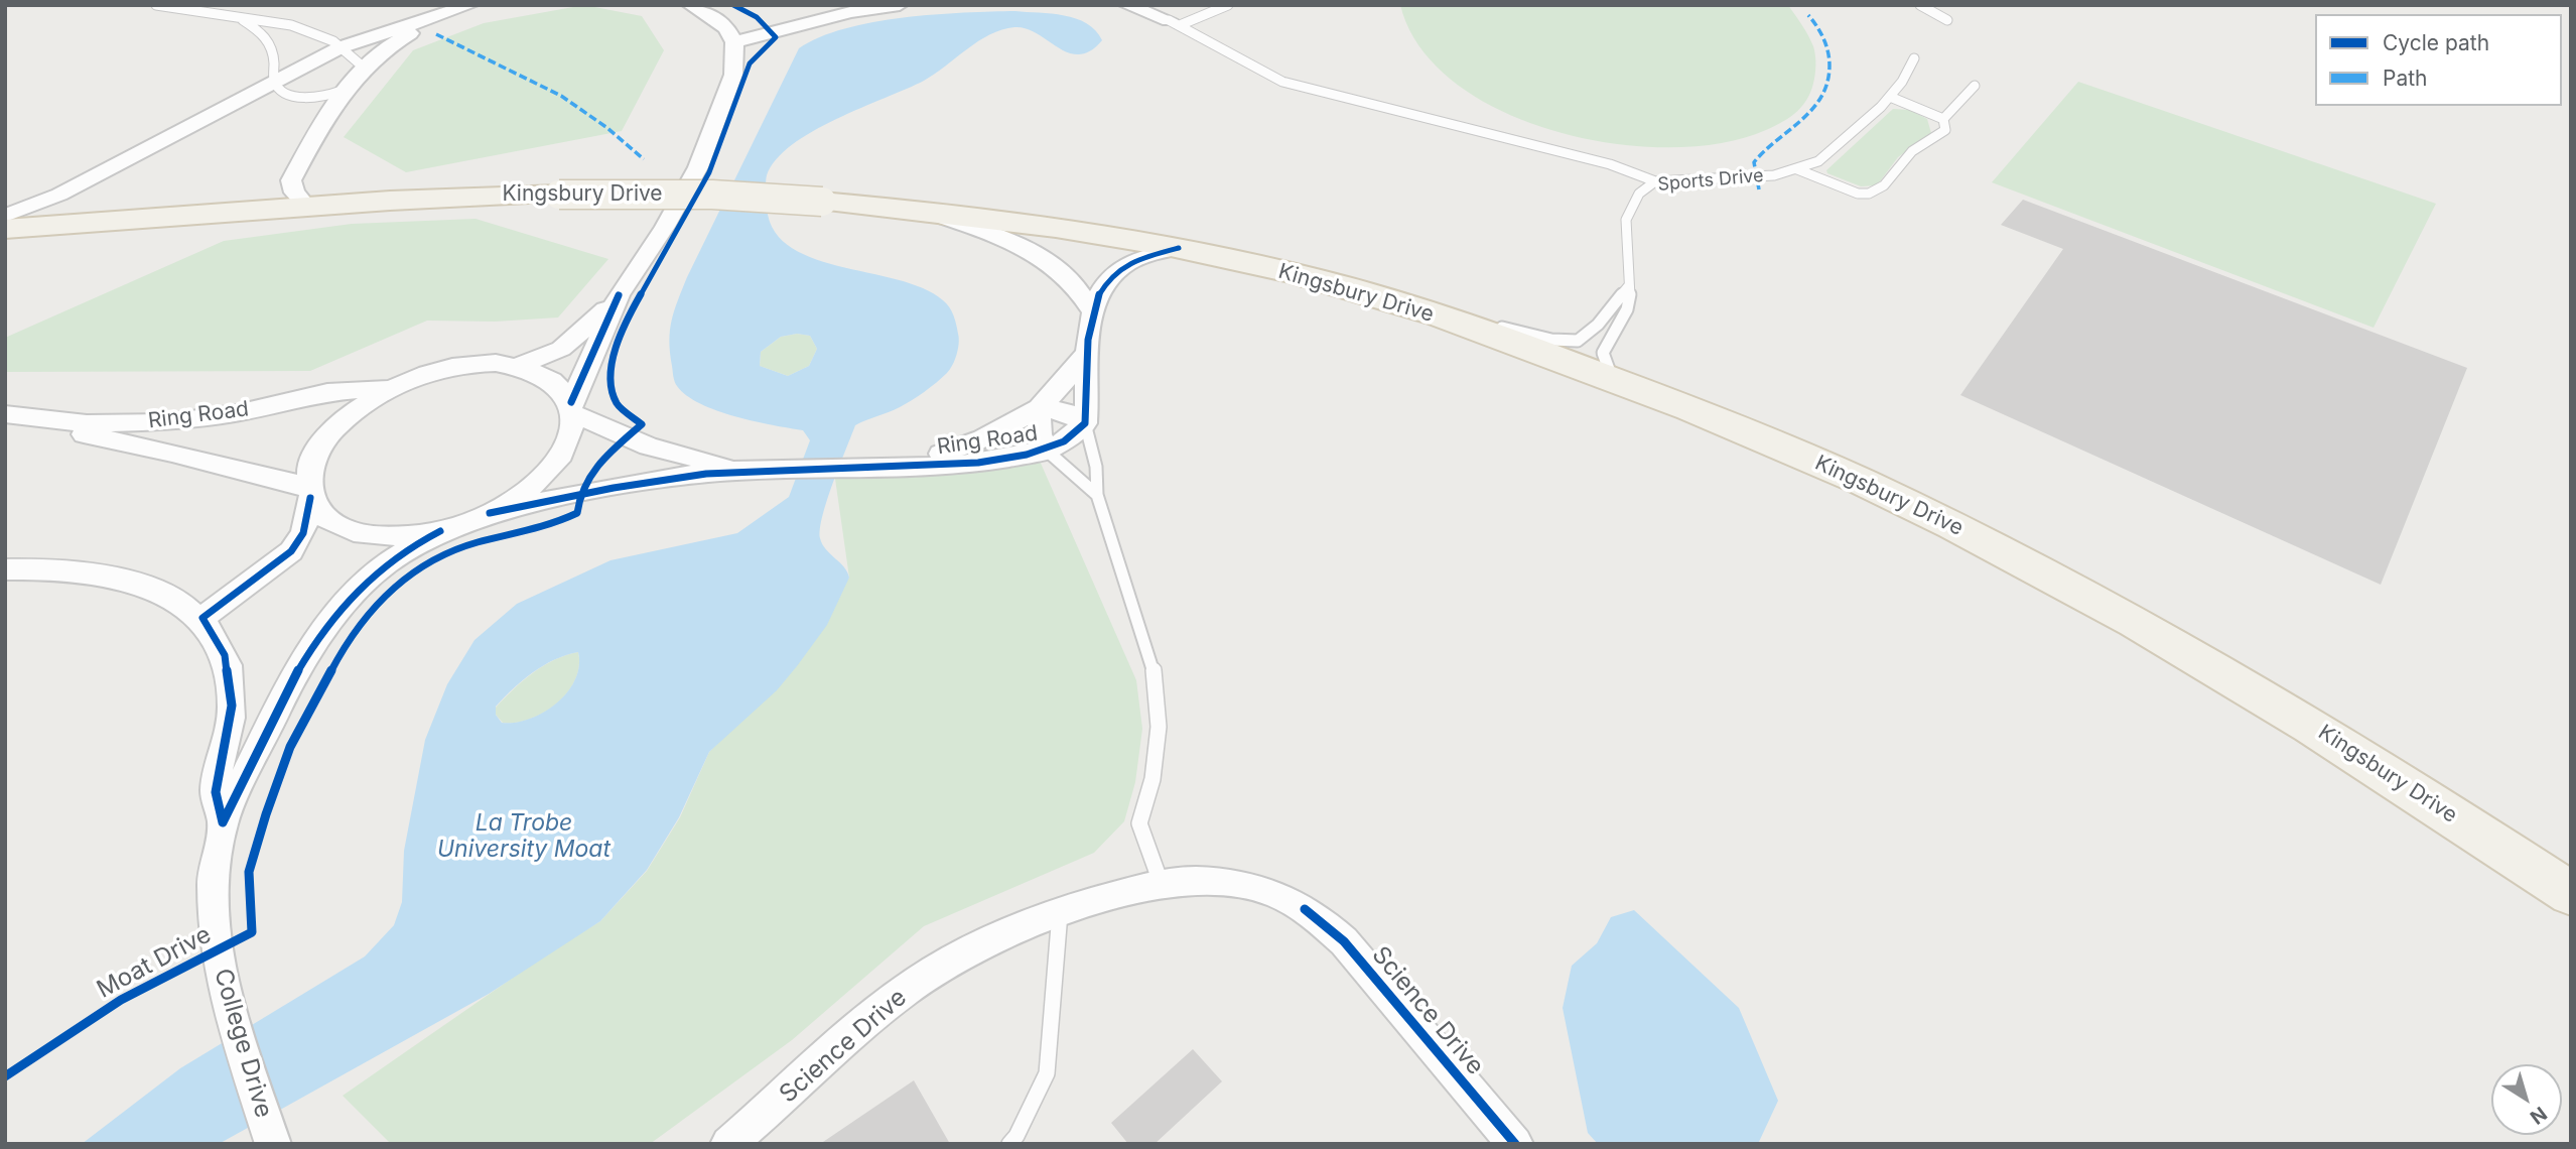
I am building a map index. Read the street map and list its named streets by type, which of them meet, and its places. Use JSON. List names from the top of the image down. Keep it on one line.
{"streets":{"main road":["Kingsbury Drive"],"street":["Ring Road","Science Drive","College Drive"],"lane":["Sports Drive"],"cycle path":["Moat Drive"]},"crossings":[["Sports Drive","Kingsbury Drive"],["Ring Road","College Drive"]],"water":["La Trobe University Moat"],"legend":["Cycle path","Path"],"north":"bottom right"}
